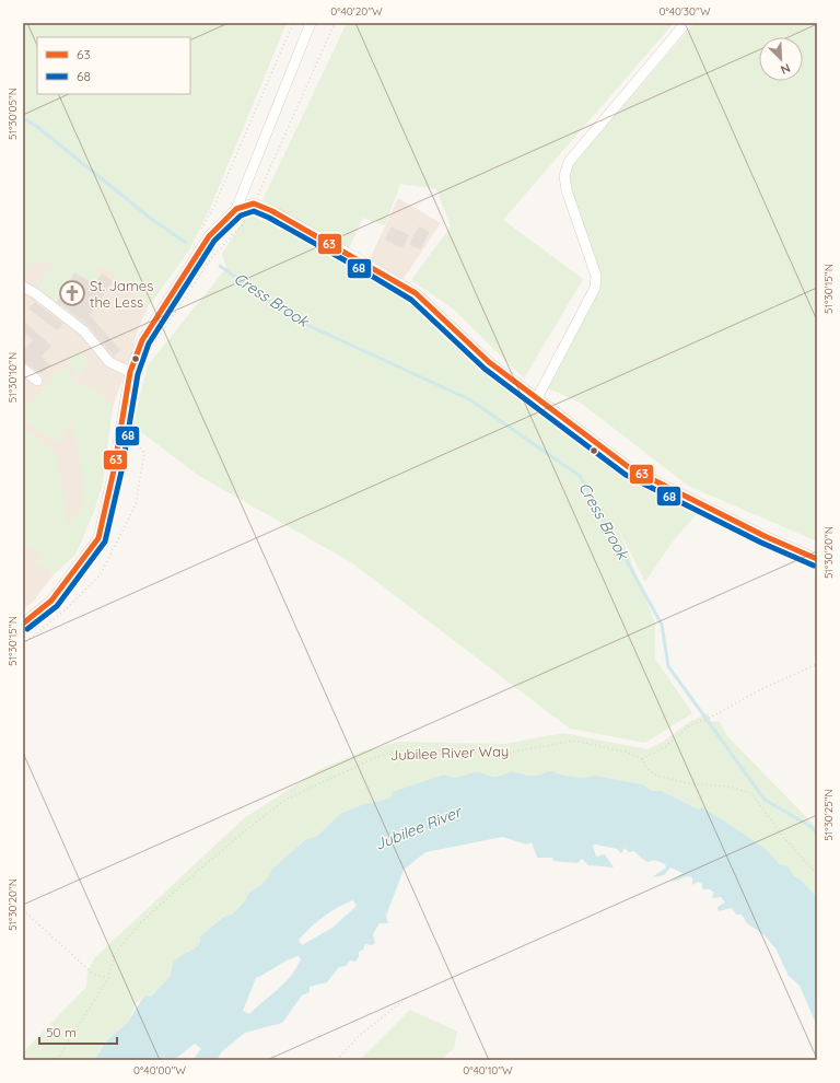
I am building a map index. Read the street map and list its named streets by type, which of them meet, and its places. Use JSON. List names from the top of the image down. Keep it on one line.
{"streets":{"path":["Jubilee River Way"]},"water":["Cress Brook","Jubilee River"],"places":{"church":["St. James the Less"]},"lines":["transit line 63","transit line 68"],"legend":["63","68"],"scale_bar":"50 m","north":"bottom right","coordinates":["0°40'20\"W","0°40'30\"W","51°30'05\"N","51°30'15\"N","51°30'10\"N","51°30'20\"N","51°30'25\"N","0°40'00\"W","0°40'10\"W"]}
